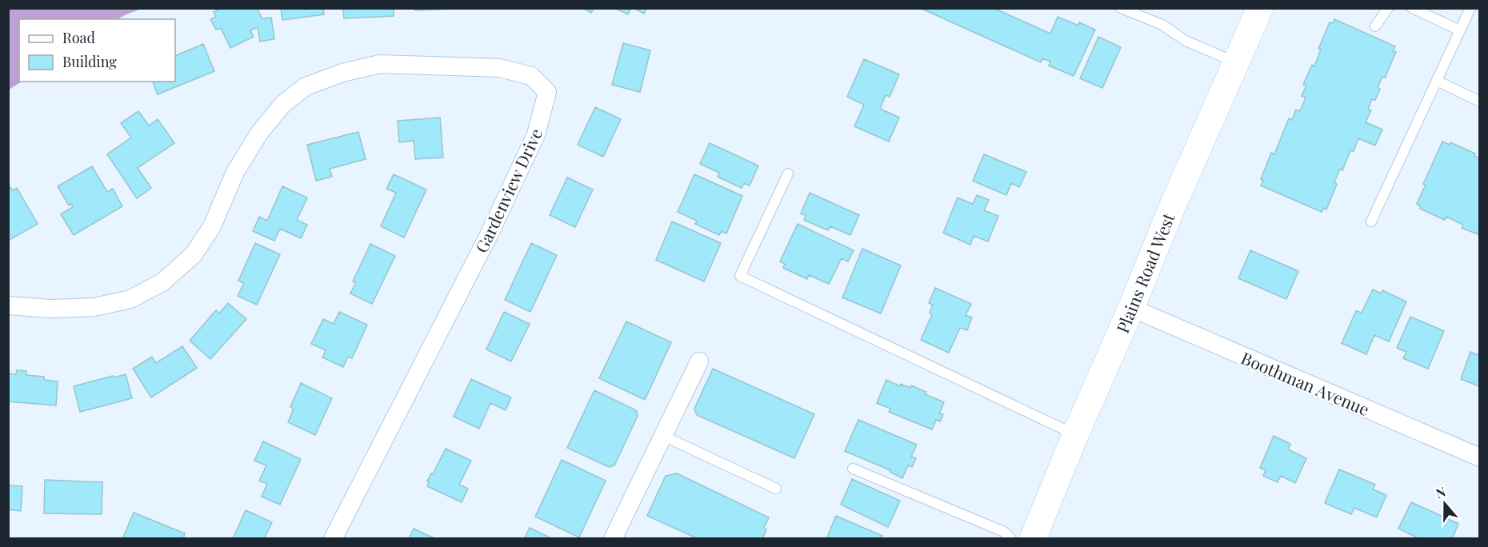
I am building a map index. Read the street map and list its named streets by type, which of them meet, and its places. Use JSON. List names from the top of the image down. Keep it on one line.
{"streets":{"main road":["Plains Road West"],"street":["Gardenview Drive","Boothman Avenue"]},"crossings":[["Plains Road West","Boothman Avenue"]],"legend":["Road","Building"],"north":"top"}
